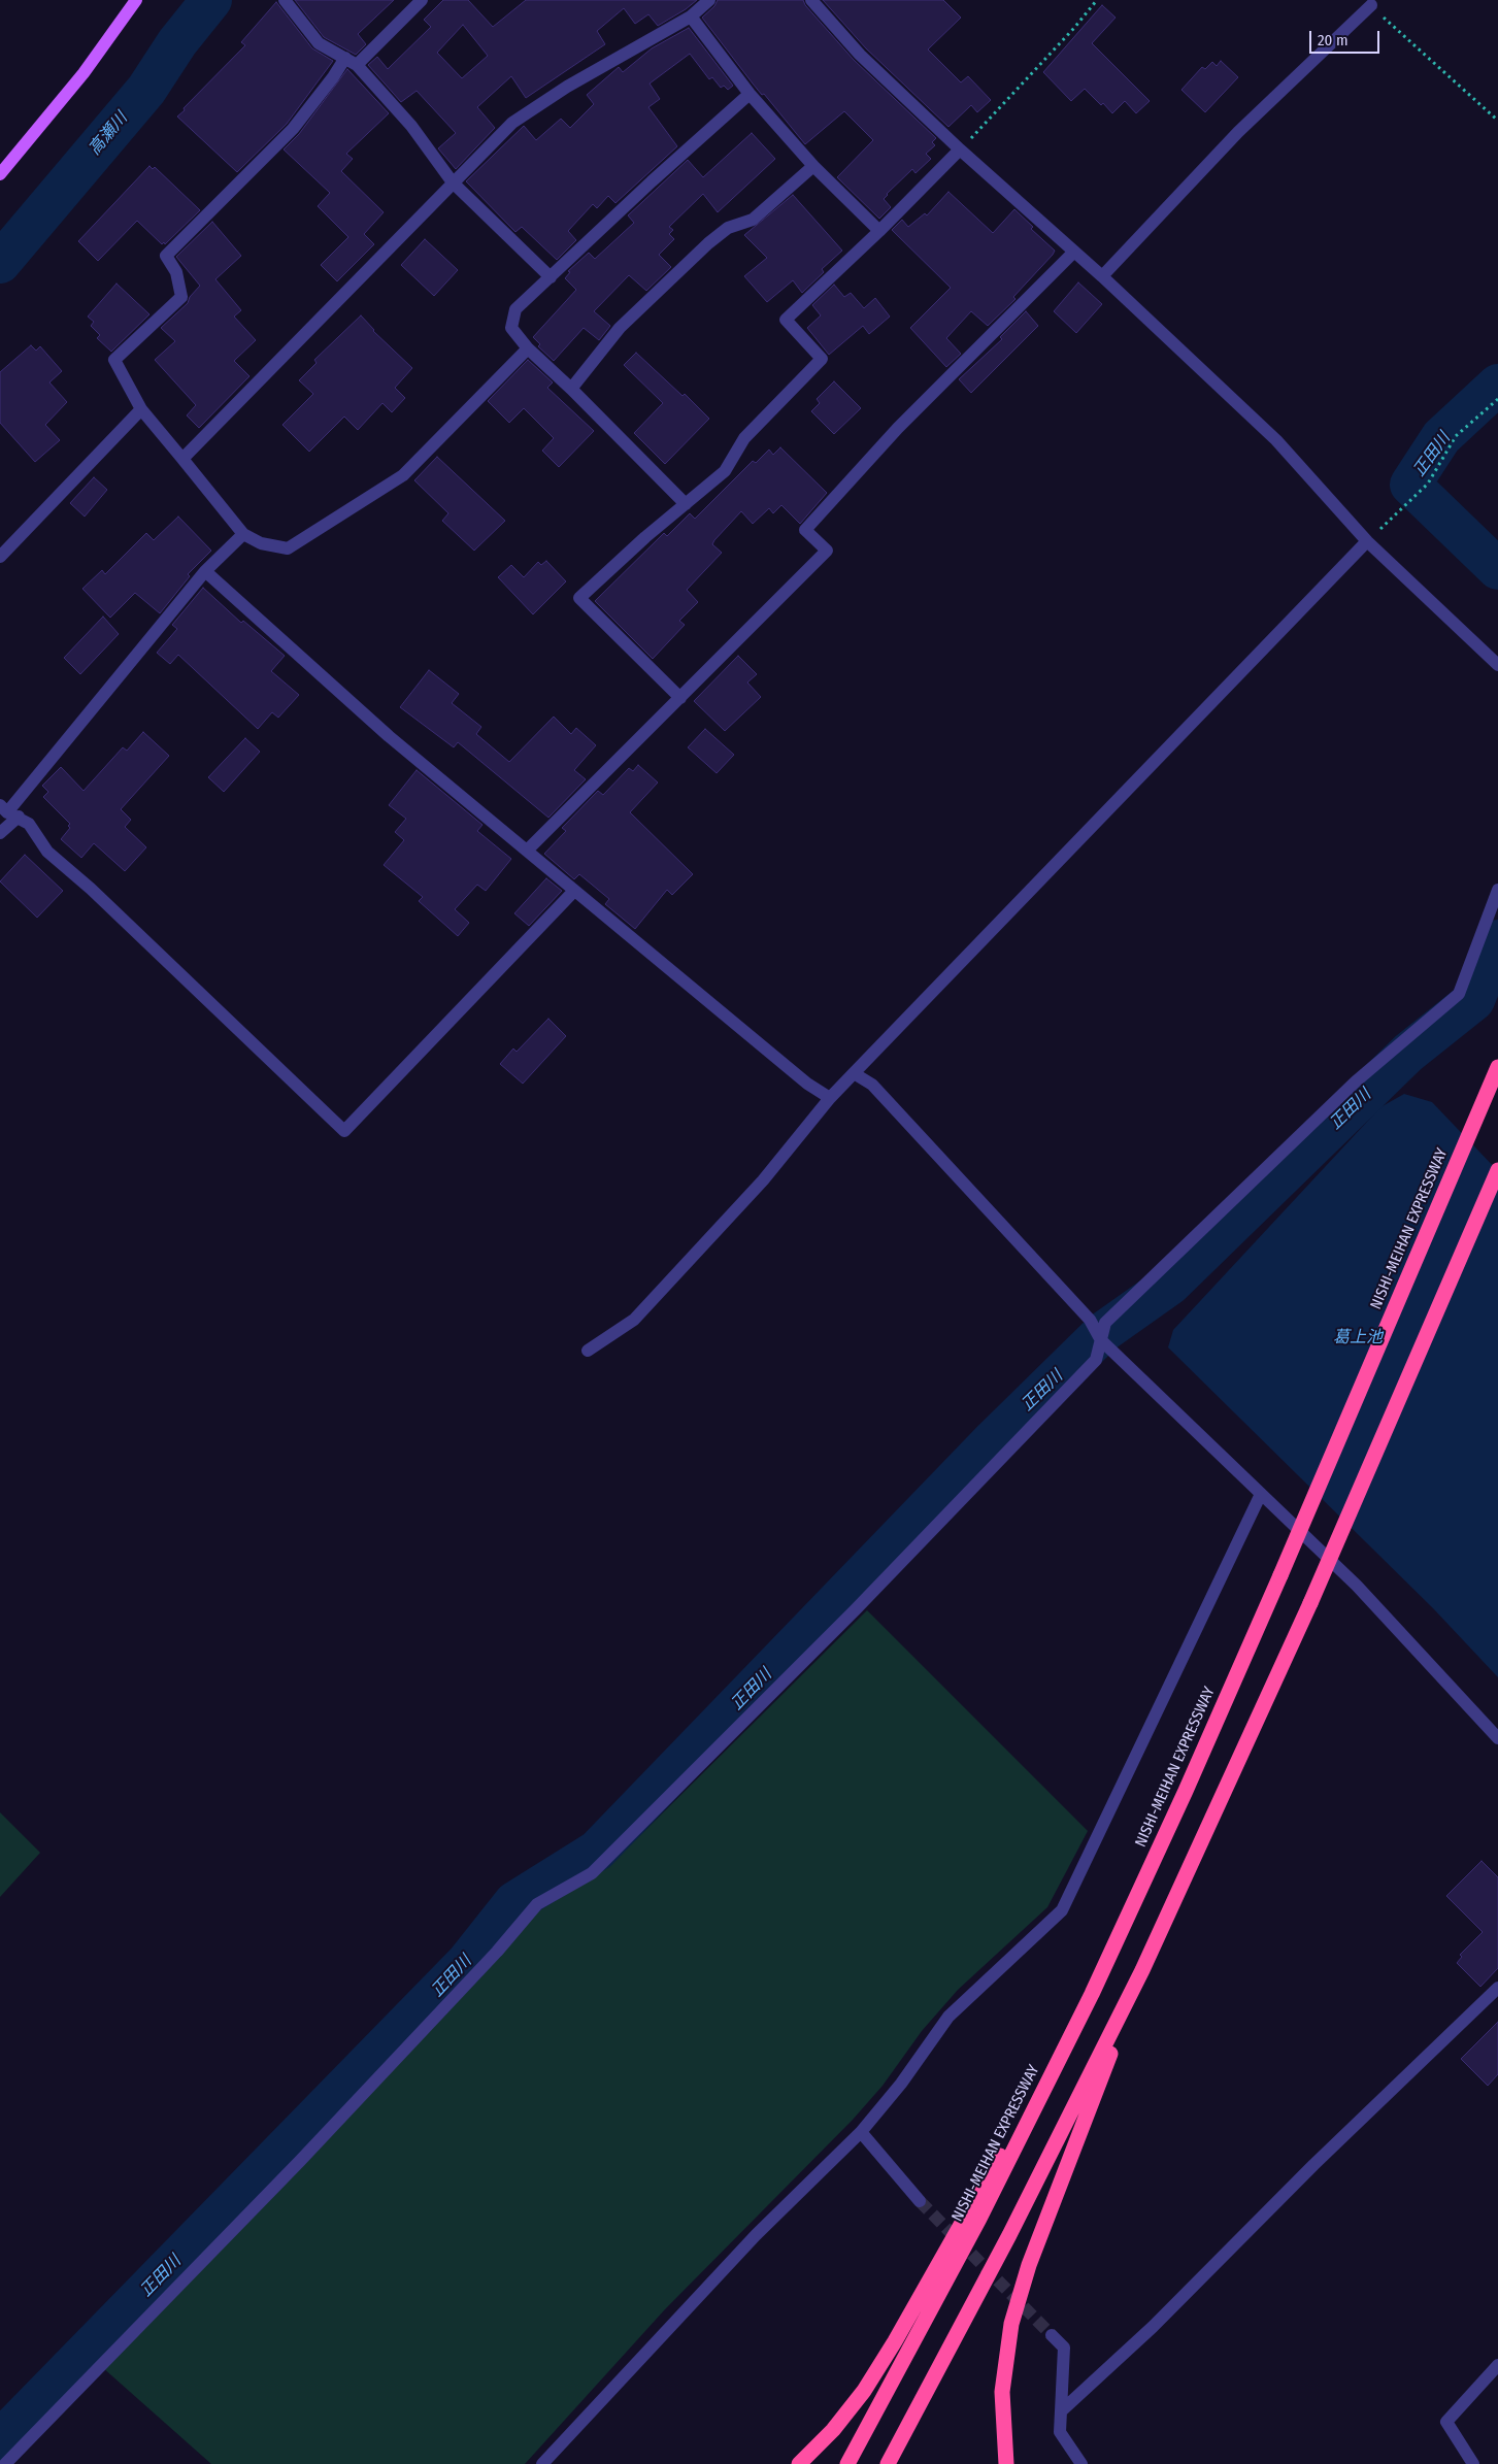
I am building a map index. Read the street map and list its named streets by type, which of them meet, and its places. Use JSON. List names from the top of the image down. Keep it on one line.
{"streets":{"highway":["NISHI-MEIHAN EXPRESSWAY"]},"water":["高瀬川","正田川","葛上池"],"scale_bar":"20 m"}
